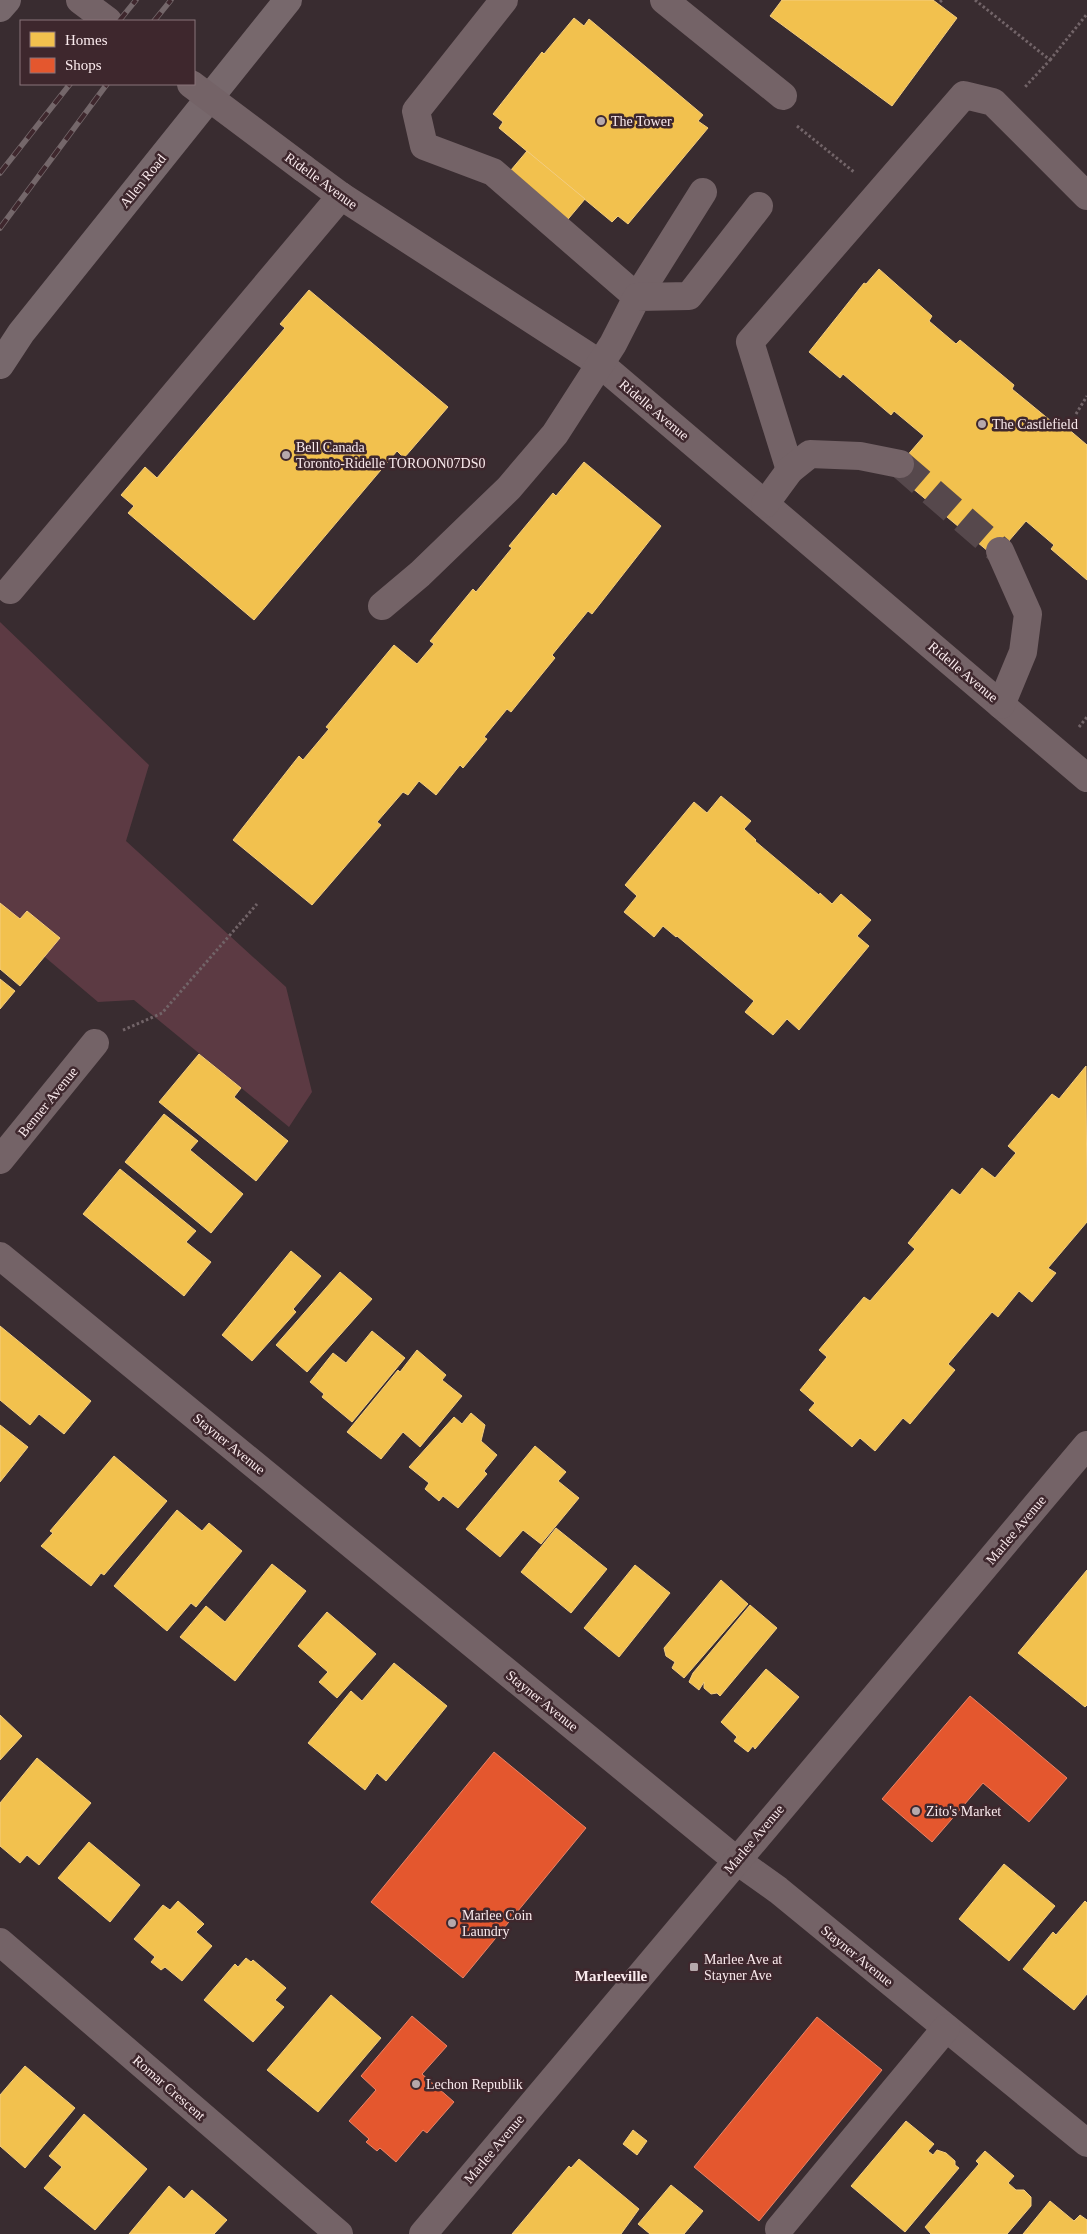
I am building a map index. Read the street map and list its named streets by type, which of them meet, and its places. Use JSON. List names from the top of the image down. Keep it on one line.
{"streets":{"highway":["Allen Road"],"street":["Ridelle Avenue","Benner Avenue","Stayner Avenue","Marlee Avenue","Romar Crescent"]},"crossings":[["Stayner Avenue","Marlee Avenue"]],"districts":["Marleeville"],"places":{"other":["The Tower","The Castlefield","Bell Canada Toronto-Ridelle TOROON07DS0","Zito's Market","Marlee Coin Laundry","Lechon Republik"],"transit":["Marlee Ave at Stayner Ave"]},"legend":["Homes","Shops"]}
